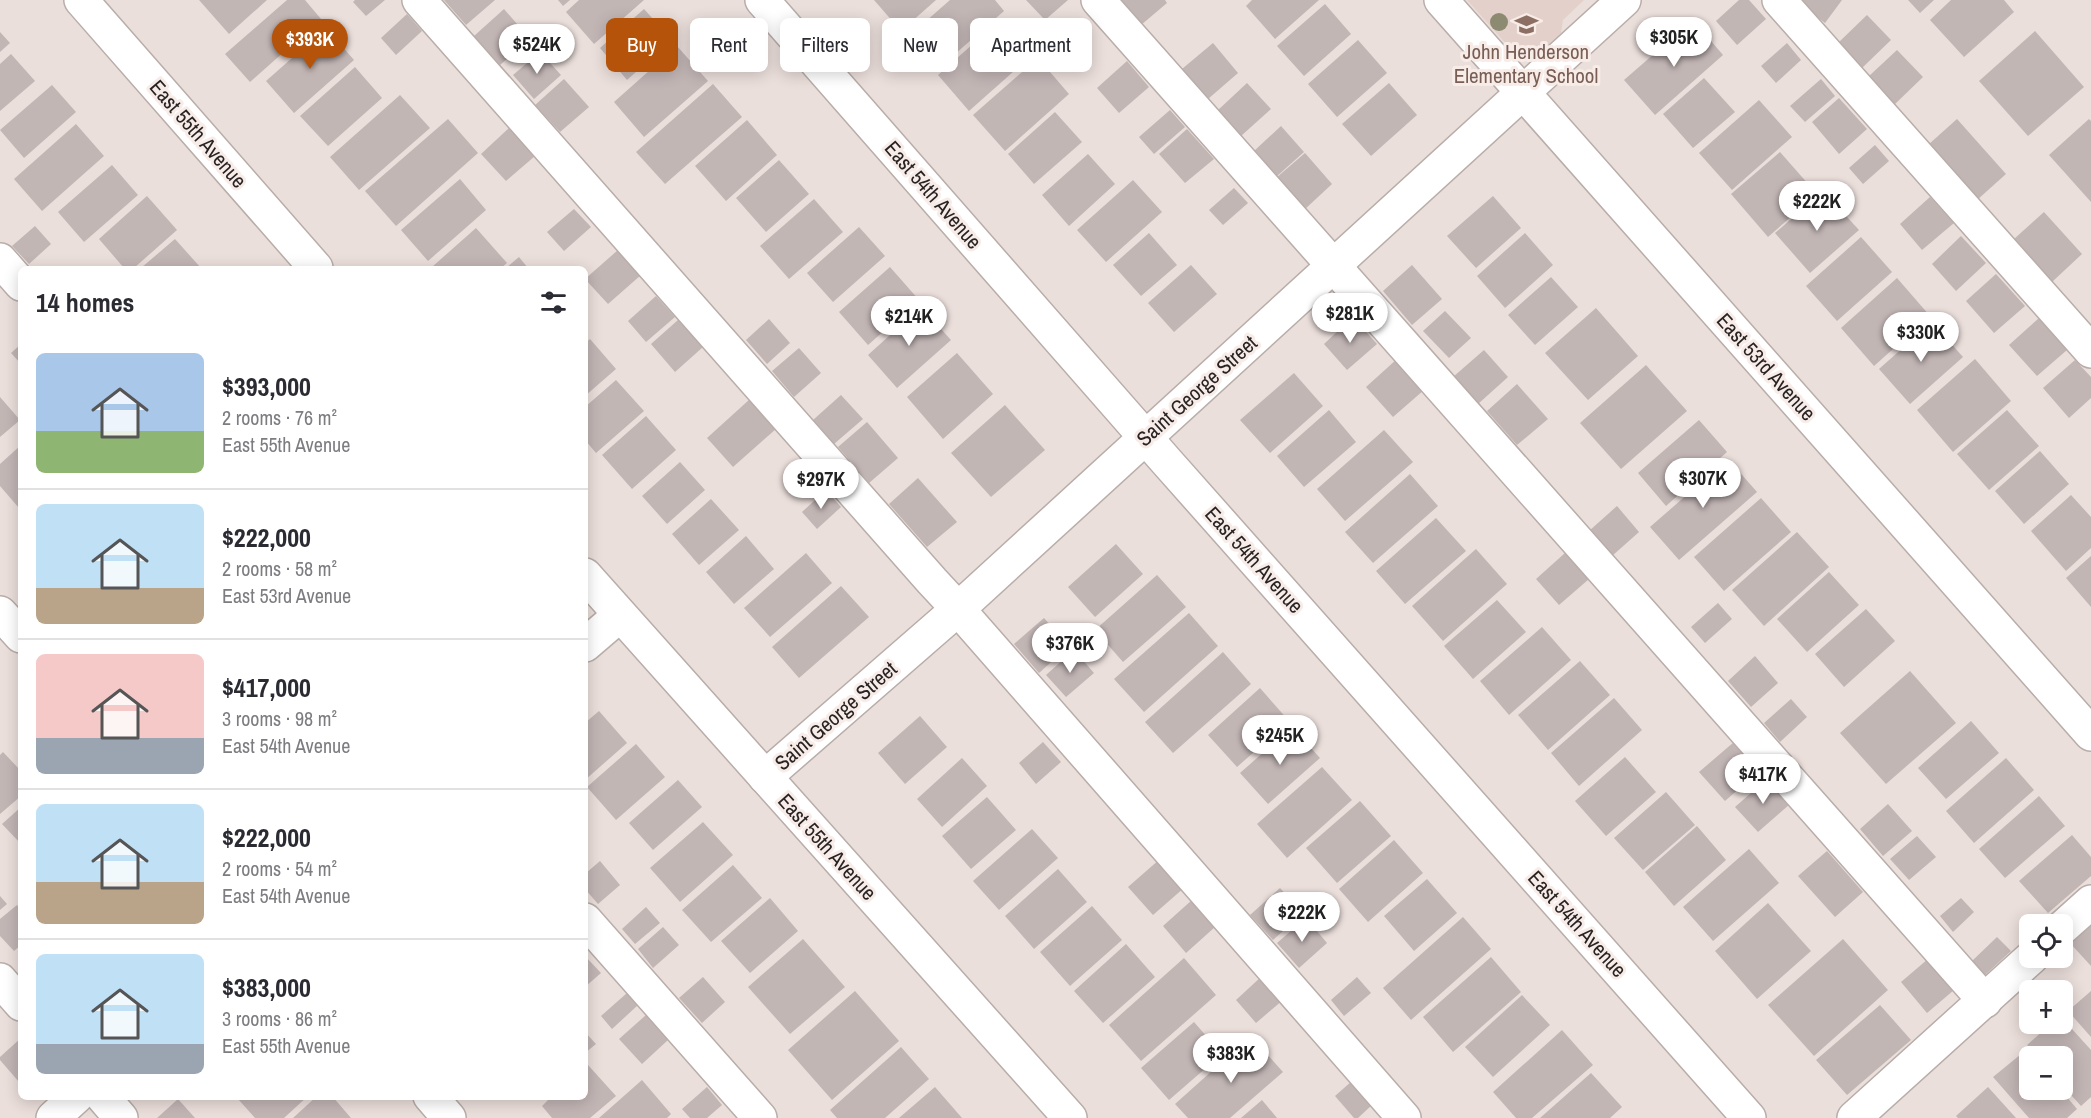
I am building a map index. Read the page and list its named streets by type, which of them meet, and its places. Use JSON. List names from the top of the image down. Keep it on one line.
{"streets":{"street":["East 55th Avenue","East 54th Avenue","East 53rd Avenue","Saint George Street"]},"crossings":[["East 55th Avenue","Saint George Street"],["East 54th Avenue","Saint George Street"],["East 53rd Avenue","Saint George Street"]],"places":{"school or university":["John Henderson Elementary School"]},"page":{"price":["$305K","$393K","$524K","$222K","$281K","$214K","$330K","$307K","$297K","$376K","$245K","$417K","$222K","$383K"],"chip":["Buy","Rent","Filters","New","Apartment"],"heading":"14 homes","list":[{"name":"$393,000","note":"2 rooms · 76 m² · East 55th Avenue"},{"name":"$222,000","note":"2 rooms · 58 m² · East 53rd Avenue"},{"name":"$417,000","note":"3 rooms · 98 m² · East 54th Avenue"},{"name":"$222,000","note":"2 rooms · 54 m² · East 54th Avenue"},{"name":"$383,000","note":"3 rooms · 86 m² · East 55th Avenue"}],"map_buttons":["+","−"]}}
